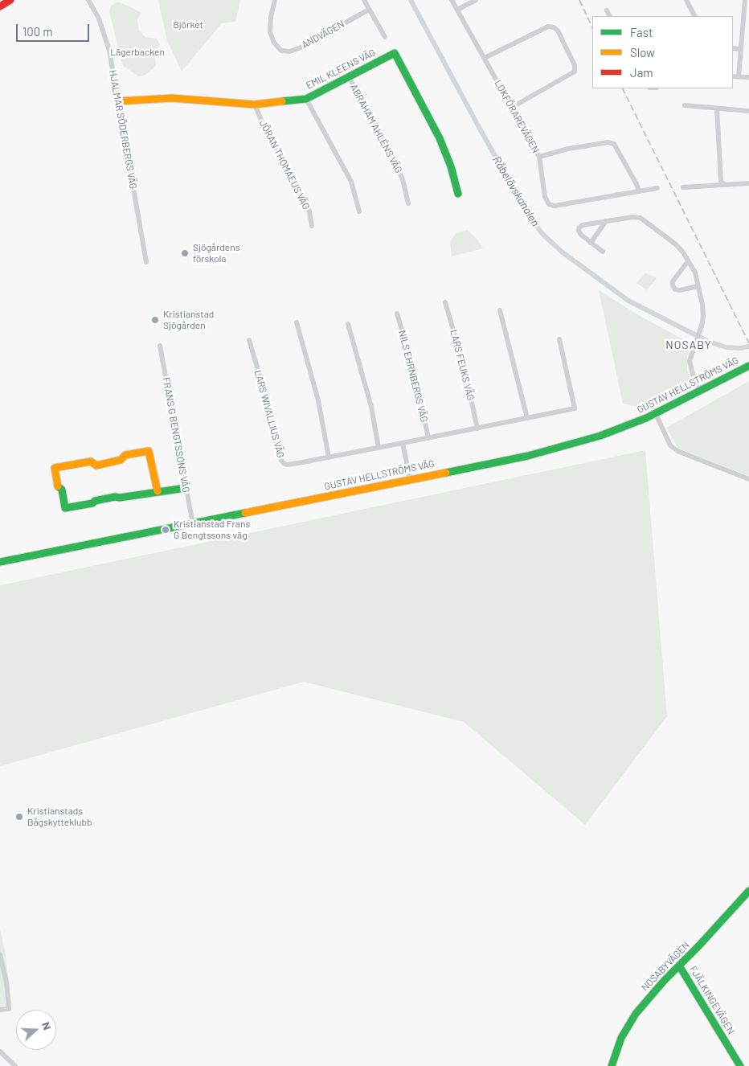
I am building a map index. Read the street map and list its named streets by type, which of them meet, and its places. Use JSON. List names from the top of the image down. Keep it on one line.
{"streets":{"street":["ANDVÄGEN","EMIL KLEENS VÄG","LOKFÖRAREVÄGEN","ABRAHAM AHLÉNS VÄG","HJALMAR SÖDERBERGS VÄG","JÖRAN THOMAEUS VÄG","LARS FEUKS VÄG","NILS EHRNBERGS VÄG","GUSTAV HELLSTRÖMS VÄG","LARS WIVALLIUS VÄG","FRANS G BENGTSSONS VÄG","NOSABYVÄGEN","FJÄLKINGEVÄGEN"]},"crossings":[["EMIL KLEENS VÄG","ABRAHAM AHLÉNS VÄG"],["EMIL KLEENS VÄG","HJALMAR SÖDERBERGS VÄG"],["EMIL KLEENS VÄG","JÖRAN THOMAEUS VÄG"],["LARS FEUKS VÄG","LARS WIVALLIUS VÄG"],["NILS EHRNBERGS VÄG","LARS WIVALLIUS VÄG"],["GUSTAV HELLSTRÖMS VÄG","FRANS G BENGTSSONS VÄG"],["NOSABYVÄGEN","FJÄLKINGEVÄGEN"]],"districts":["NOSABY"],"water":["Råbelövskanalen"],"parks":["Björket","Lägerbacken"],"places":["Sjögårdens förskola","Kristianstad Sjögården","Kristianstad Frans G Bengtssons väg","Kristianstads Bågskytteklubb"],"legend":["Fast","Slow","Jam"],"scale_bar":"100 m","north":"right"}
